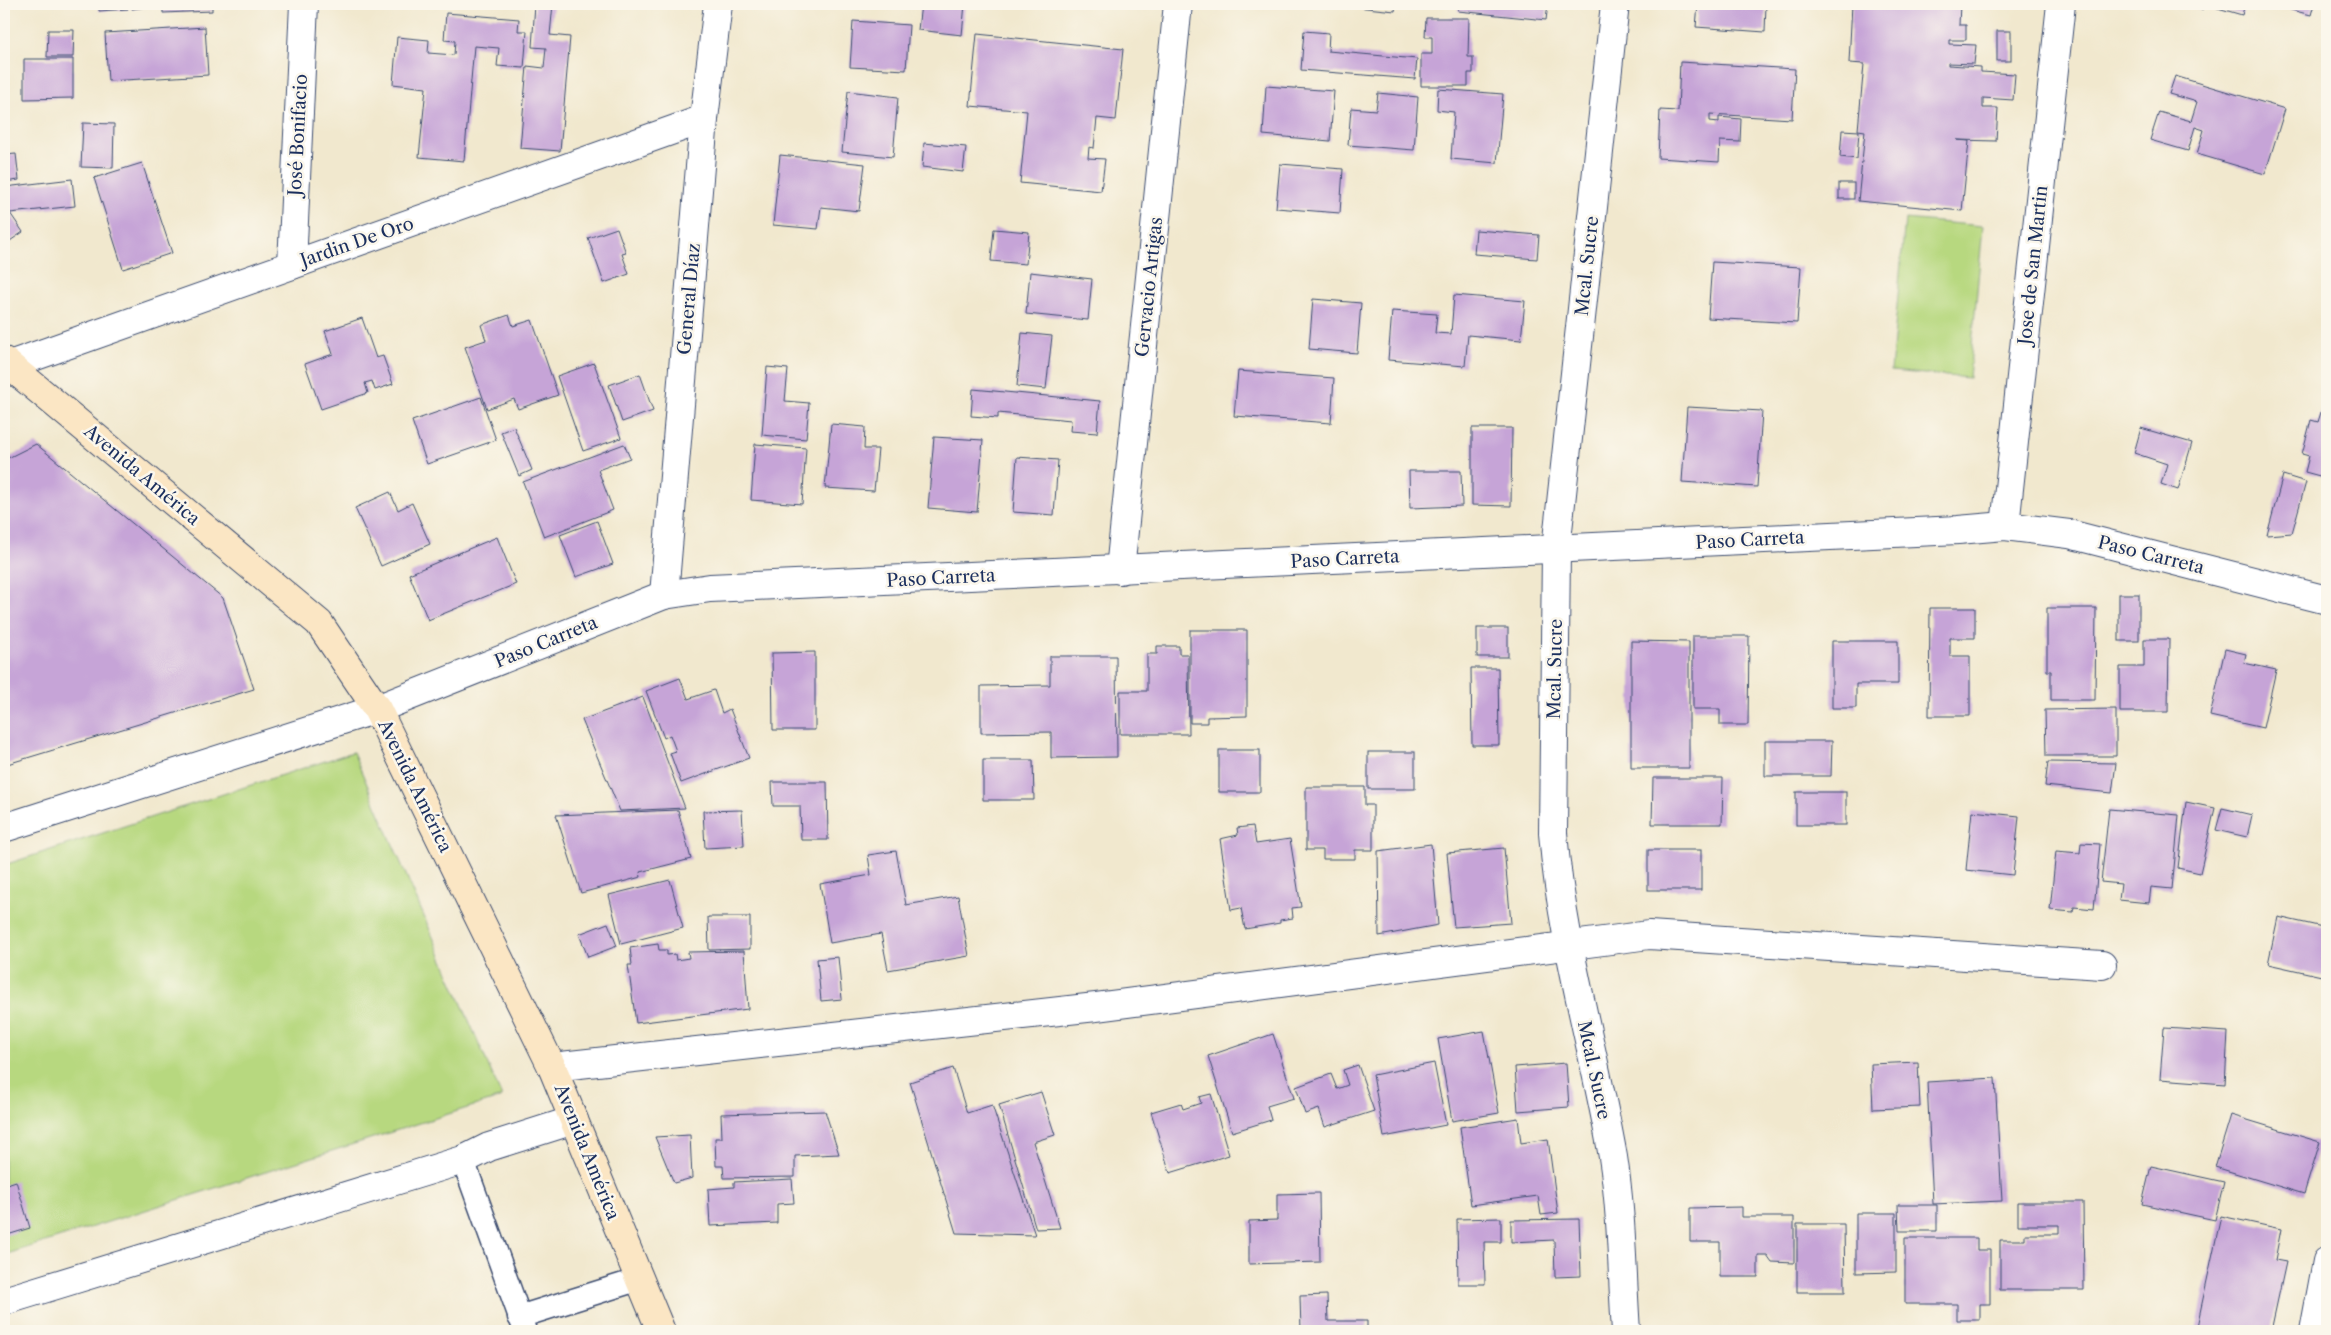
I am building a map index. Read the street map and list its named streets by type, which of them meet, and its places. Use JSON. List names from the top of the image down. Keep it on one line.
{"streets":{"main road":["Avenida América"],"street":["José Bonifacio","Jardin De Oro","Jose de San Martin","Mcal. Sucre","Gervacio Artigas","General Díaz","Paso Carreta"]},"crossings":[["José Bonifacio","Jardin De Oro"],["Jardin De Oro","General Díaz"],["Jardin De Oro","Avenida América"],["Jose de San Martin","Paso Carreta"],["Mcal. Sucre","Paso Carreta"],["Gervacio Artigas","Paso Carreta"],["General Díaz","Paso Carreta"],["Avenida América","Paso Carreta"]]}
